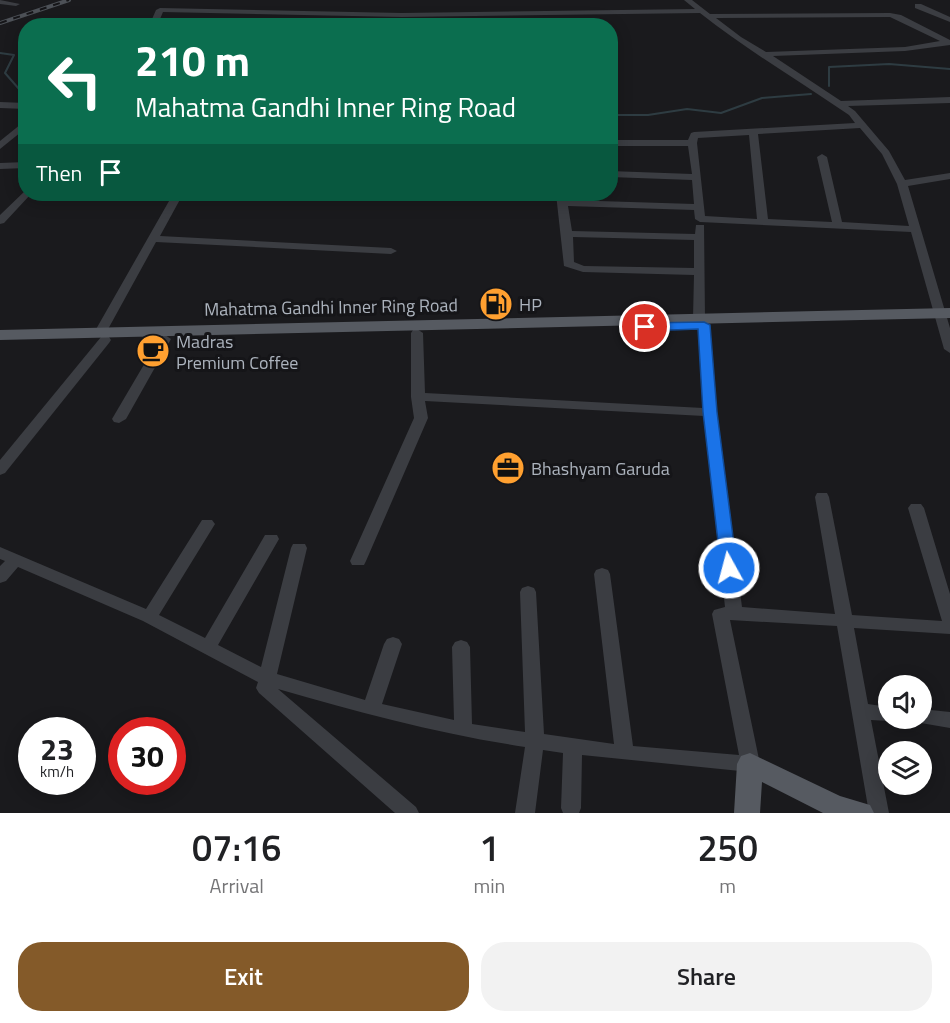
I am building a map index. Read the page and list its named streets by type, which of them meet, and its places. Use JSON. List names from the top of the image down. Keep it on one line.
{"streets":{"main road":["Mahatma Gandhi Inner Ring Road"]},"places":{"fuel station":["HP"],"cafe":["Madras Premium Coffee"],"office":["Bhashyam Garuda"]},"page":{"turn":["210 m","Mahatma Gandhi Inner Ring Road"],"then":"Then","speed":"23 km/h","limit":"30","eta":["07:16","Arrival","1","min","250","m"],"buttons":["Exit","Share"]}}
